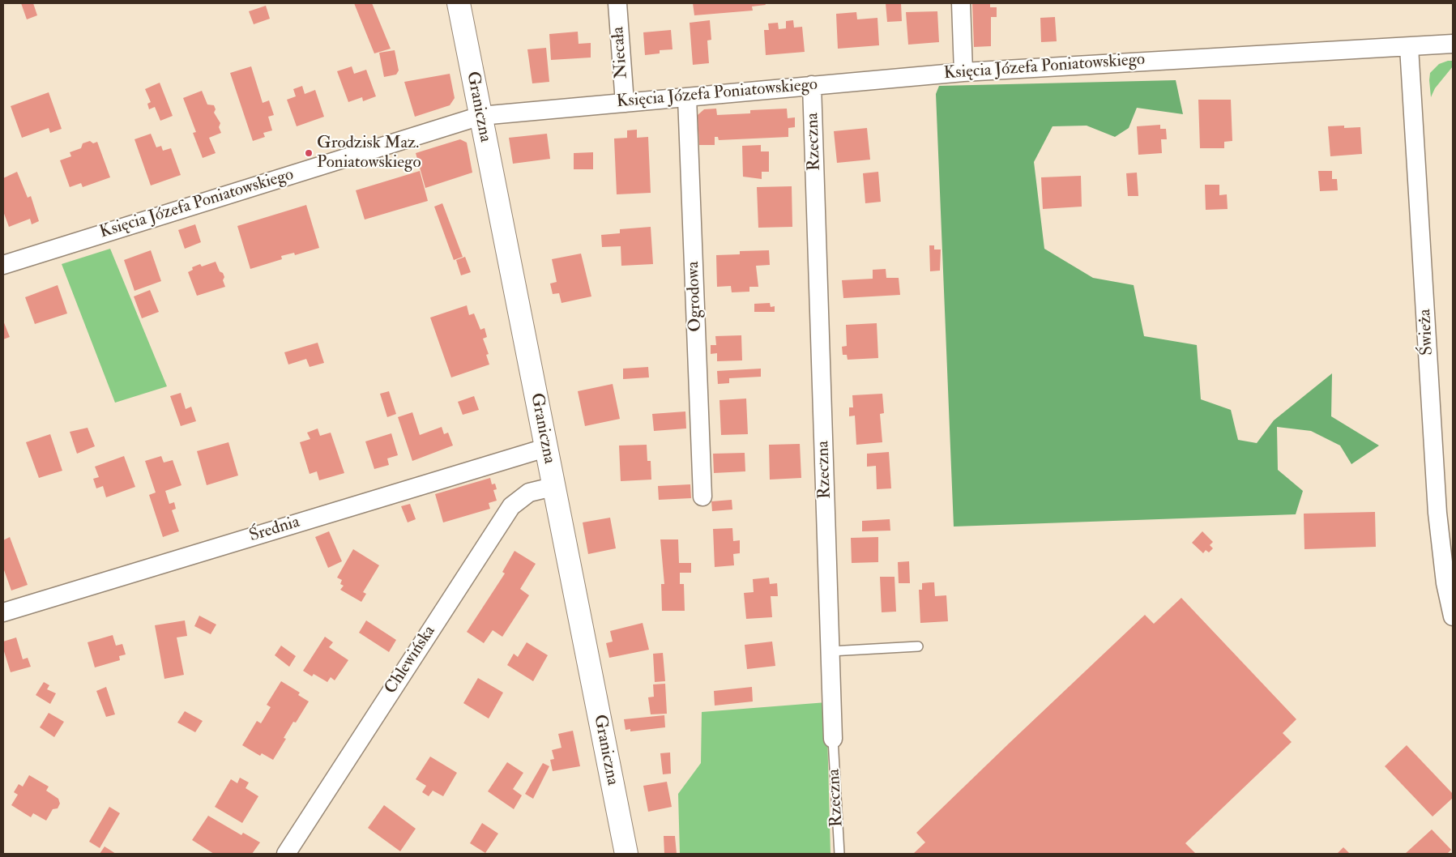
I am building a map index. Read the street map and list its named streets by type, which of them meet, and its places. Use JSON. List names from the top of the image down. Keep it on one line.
{"streets":{"street":["Niecała","Księcia Józefa Poniatowskiego","Graniczna","Rzeczna","Ogrodowa","Świeża","Średnia","Chlewińska"]},"crossings":[["Niecała","Księcia Józefa Poniatowskiego"],["Księcia Józefa Poniatowskiego","Graniczna"],["Księcia Józefa Poniatowskiego","Rzeczna"],["Księcia Józefa Poniatowskiego","Ogrodowa"],["Księcia Józefa Poniatowskiego","Świeża"],["Graniczna","Średnia"],["Graniczna","Chlewińska"]],"places":["Grodzisk Maz. Poniatowskiego"]}
